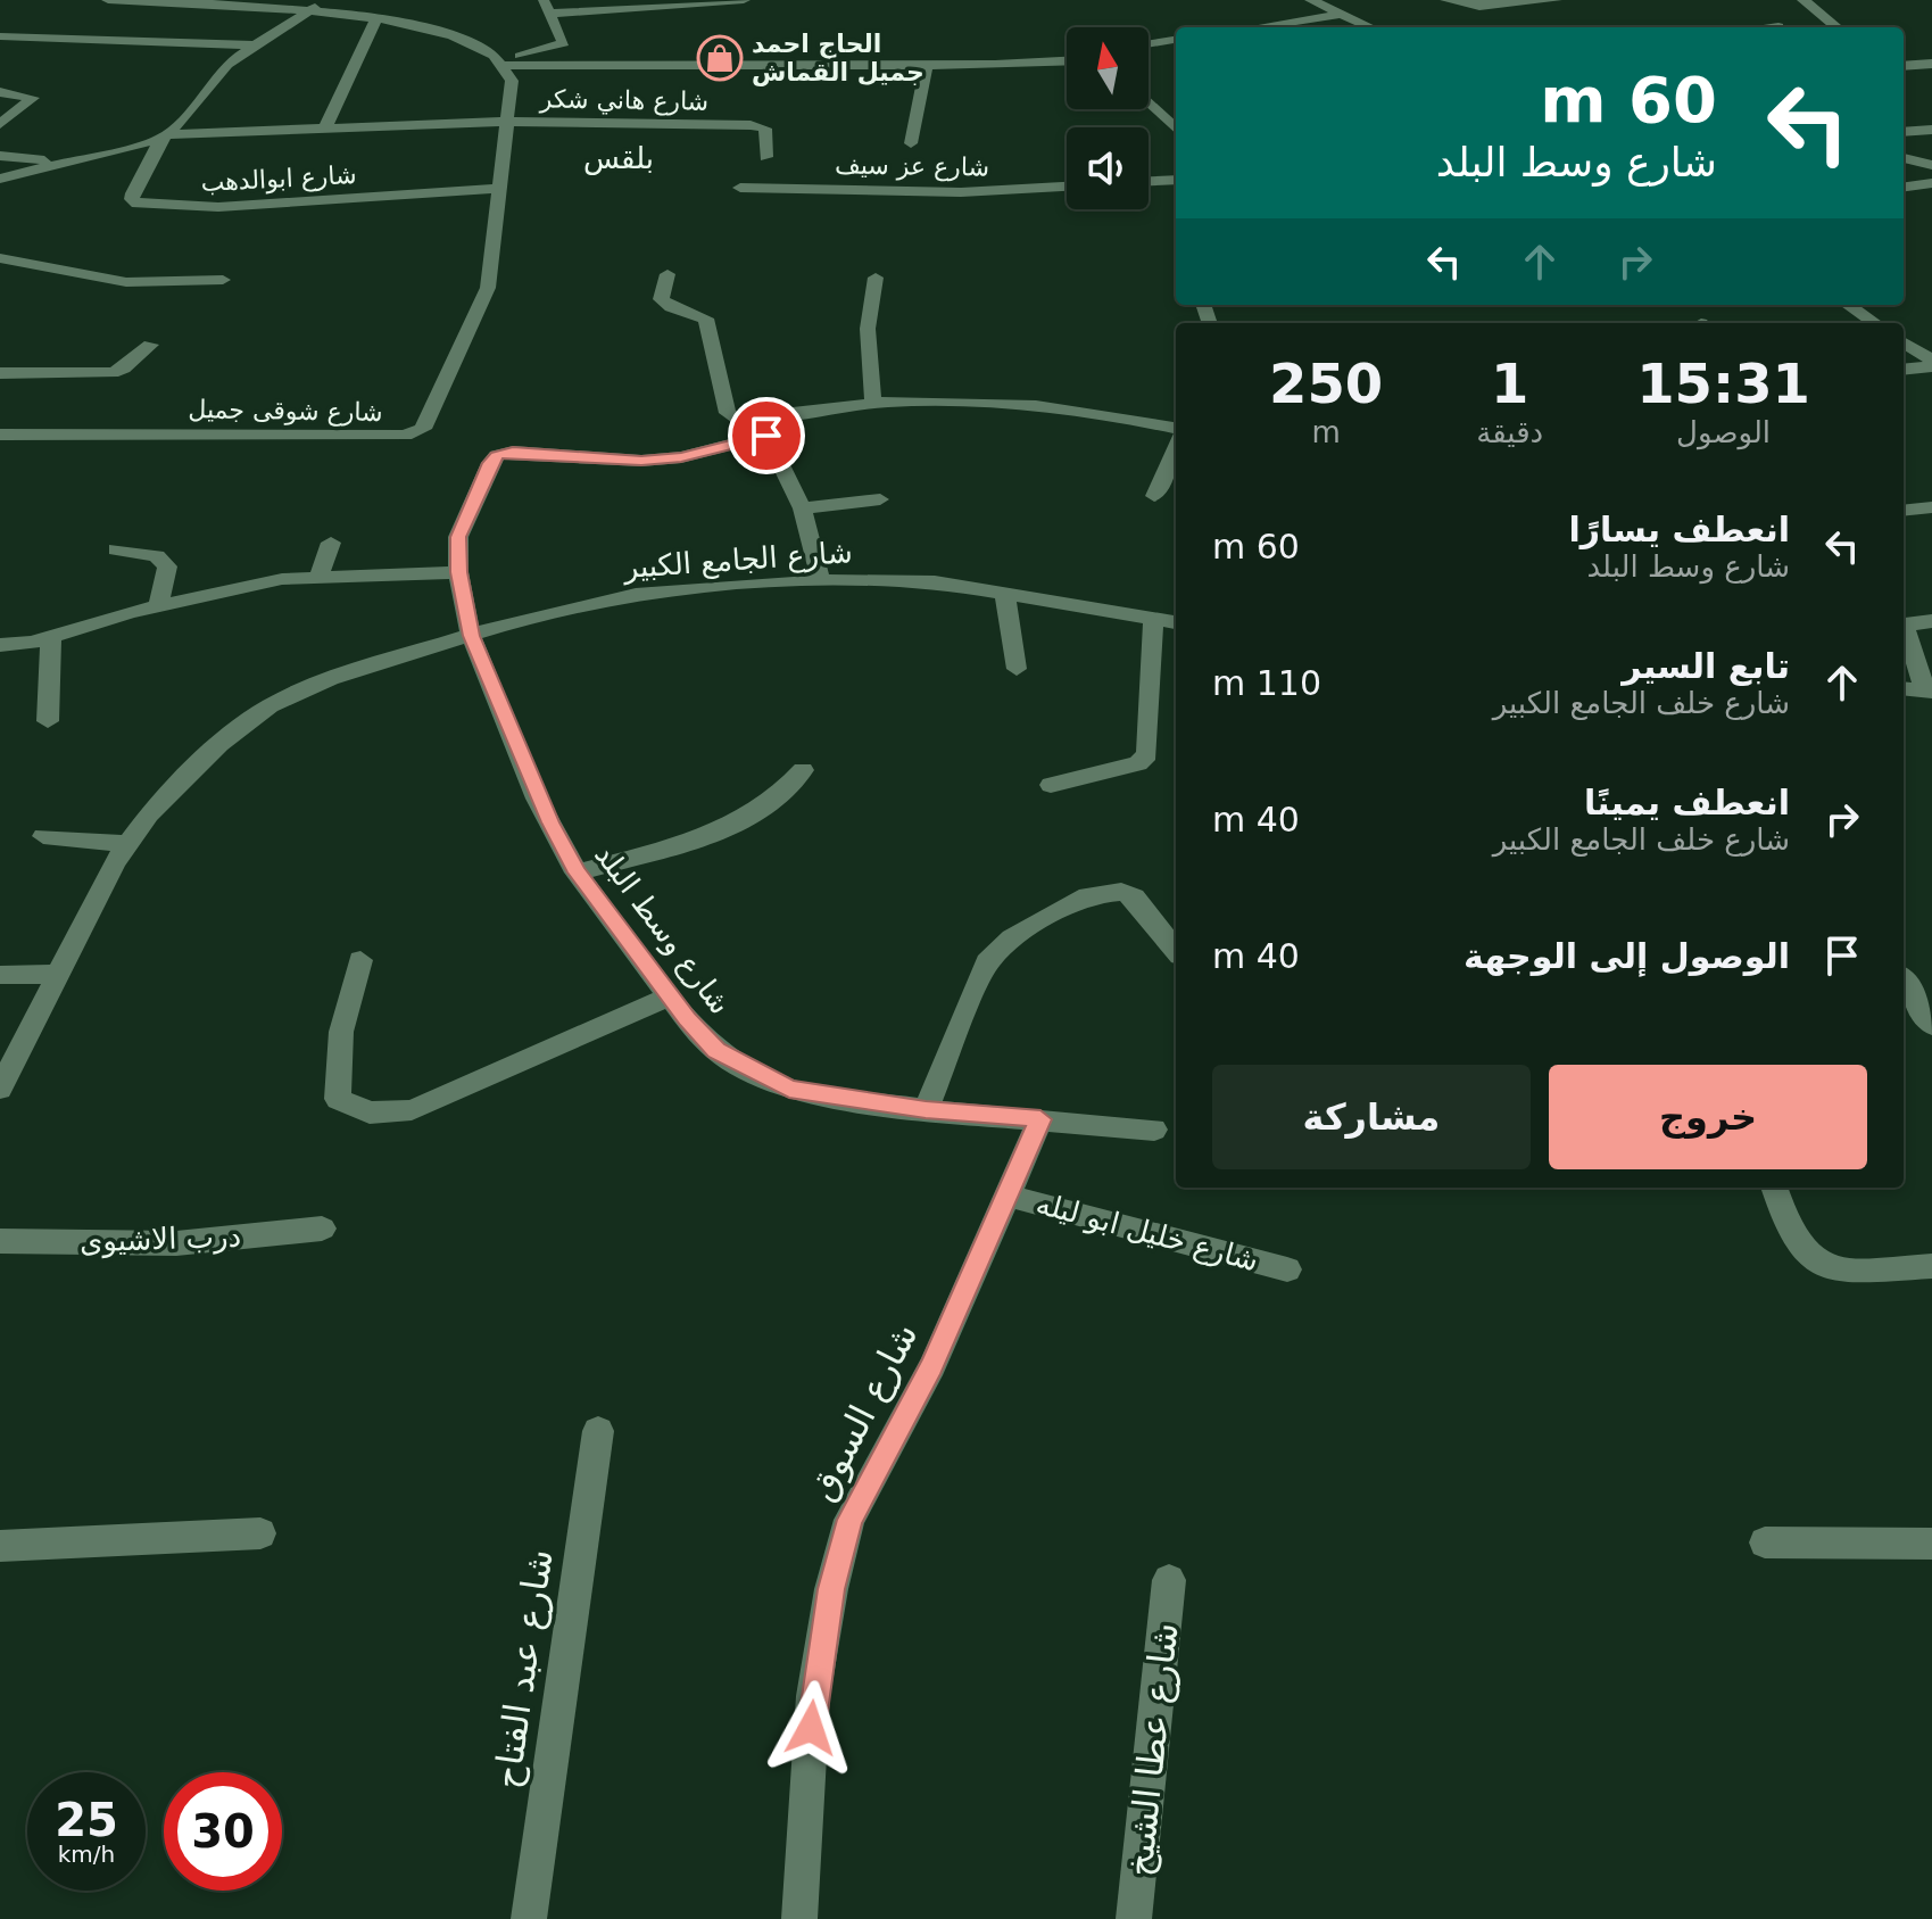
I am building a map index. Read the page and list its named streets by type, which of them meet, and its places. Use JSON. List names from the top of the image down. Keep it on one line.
{"streets":{"street":["شارع هاني شكر","شارع عز سيف","شارع ابوالدهب","شارع شوقى جميل","شارع الجامع الكبير","شارع وسط البلد","شارع خليل ابو ليله","درب الاشيوى","شارع السوق","شارع عبد الفتاح","شارع عطا الشيخ"]},"crossings":[["شارع هاني شكر","شارع ابوالدهب"],["شارع هاني شكر","شارع شوقى جميل"],["شارع ابوالدهب","شارع شوقى جميل"],["شارع الجامع الكبير","شارع وسط البلد"],["شارع وسط البلد","شارع السوق"],["شارع خليل ابو ليله","شارع السوق"]],"districts":["بلقس"],"places":{"shop":["الحاج احمد جميل القماش"]},"north":"top","page":{"turn":["60 m","شارع وسط البلد"],"eta":["15:31","الوصول","1","دقيقة","250","m"],"list":[{"name":"انعطف يسارًا","note":"شارع وسط البلد","value":"60 m"},{"name":"تابع السير","note":"شارع خلف الجامع الكبير","value":"110 m"},{"name":"انعطف يمينًا","note":"شارع خلف الجامع الكبير","value":"40 m"},{"name":"الوصول إلى الوجهة","value":"40 m"}],"buttons":["خروج","مشاركة"],"speed":"25 km/h","limit":"30"}}
